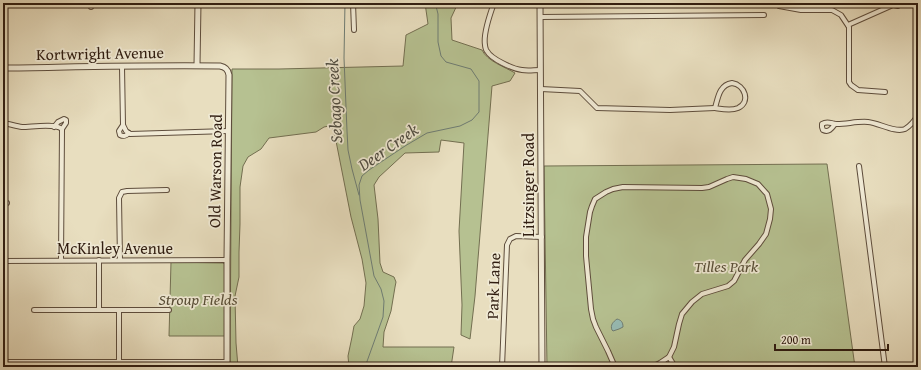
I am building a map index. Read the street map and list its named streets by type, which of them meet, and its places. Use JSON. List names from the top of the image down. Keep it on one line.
{"streets":{"street":["Kortwright Avenue","Old Warson Road","Litzsinger Road","McKinley Avenue","Park Lane"]},"crossings":[["Kortwright Avenue","Old Warson Road"],["Old Warson Road","McKinley Avenue"],["Litzsinger Road","Park Lane"]],"water":["Sebago Creek","Deer Creek"],"parks":["Tilles Park","Stroup Fields"],"scale_bar":"200 m"}
